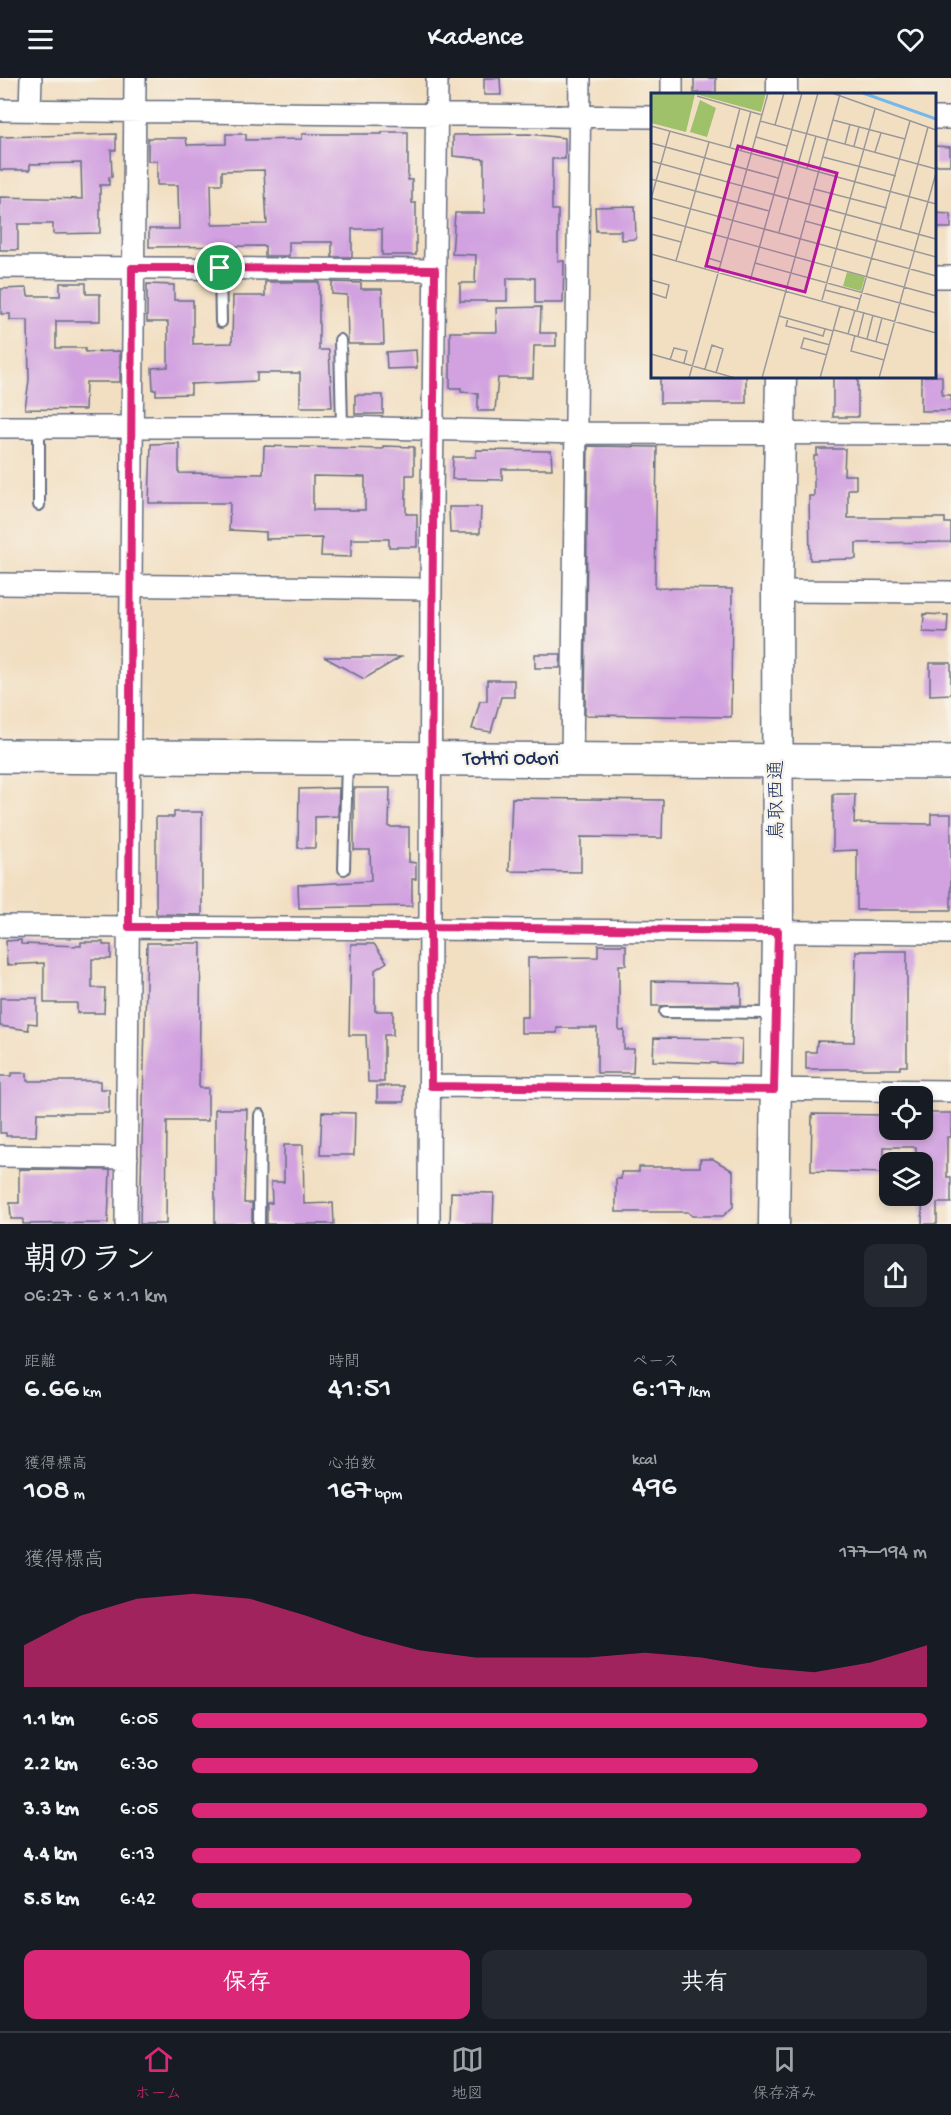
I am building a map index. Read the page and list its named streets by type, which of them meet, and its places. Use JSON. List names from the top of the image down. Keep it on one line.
{"streets":{"highway":["Tottri Odori"],"street":["鳥取西通"]},"crossings":[["Tottri Odori","鳥取西通"]],"page":{"header":"Kadence","heading":["朝のラン","06:27 · 6 × 1.1 km"],"stats":[["距離","6.66 km"],["時間","41:51"],["ペース","6:17 /km"],["獲得標高","108 m"],["心拍数","167 bpm"],["kcal","496"]],"chart":["獲得標高","177–194 m"],"list":[{"name":"1.1 km","note":"6:05"},{"name":"2.2 km","note":"6:30"},{"name":"3.3 km","note":"6:05"},{"name":"4.4 km","note":"6:13"},{"name":"5.5 km","note":"6:42"}],"buttons":["保存","共有"],"tabs":["ホーム","地図","保存済み"]}}
